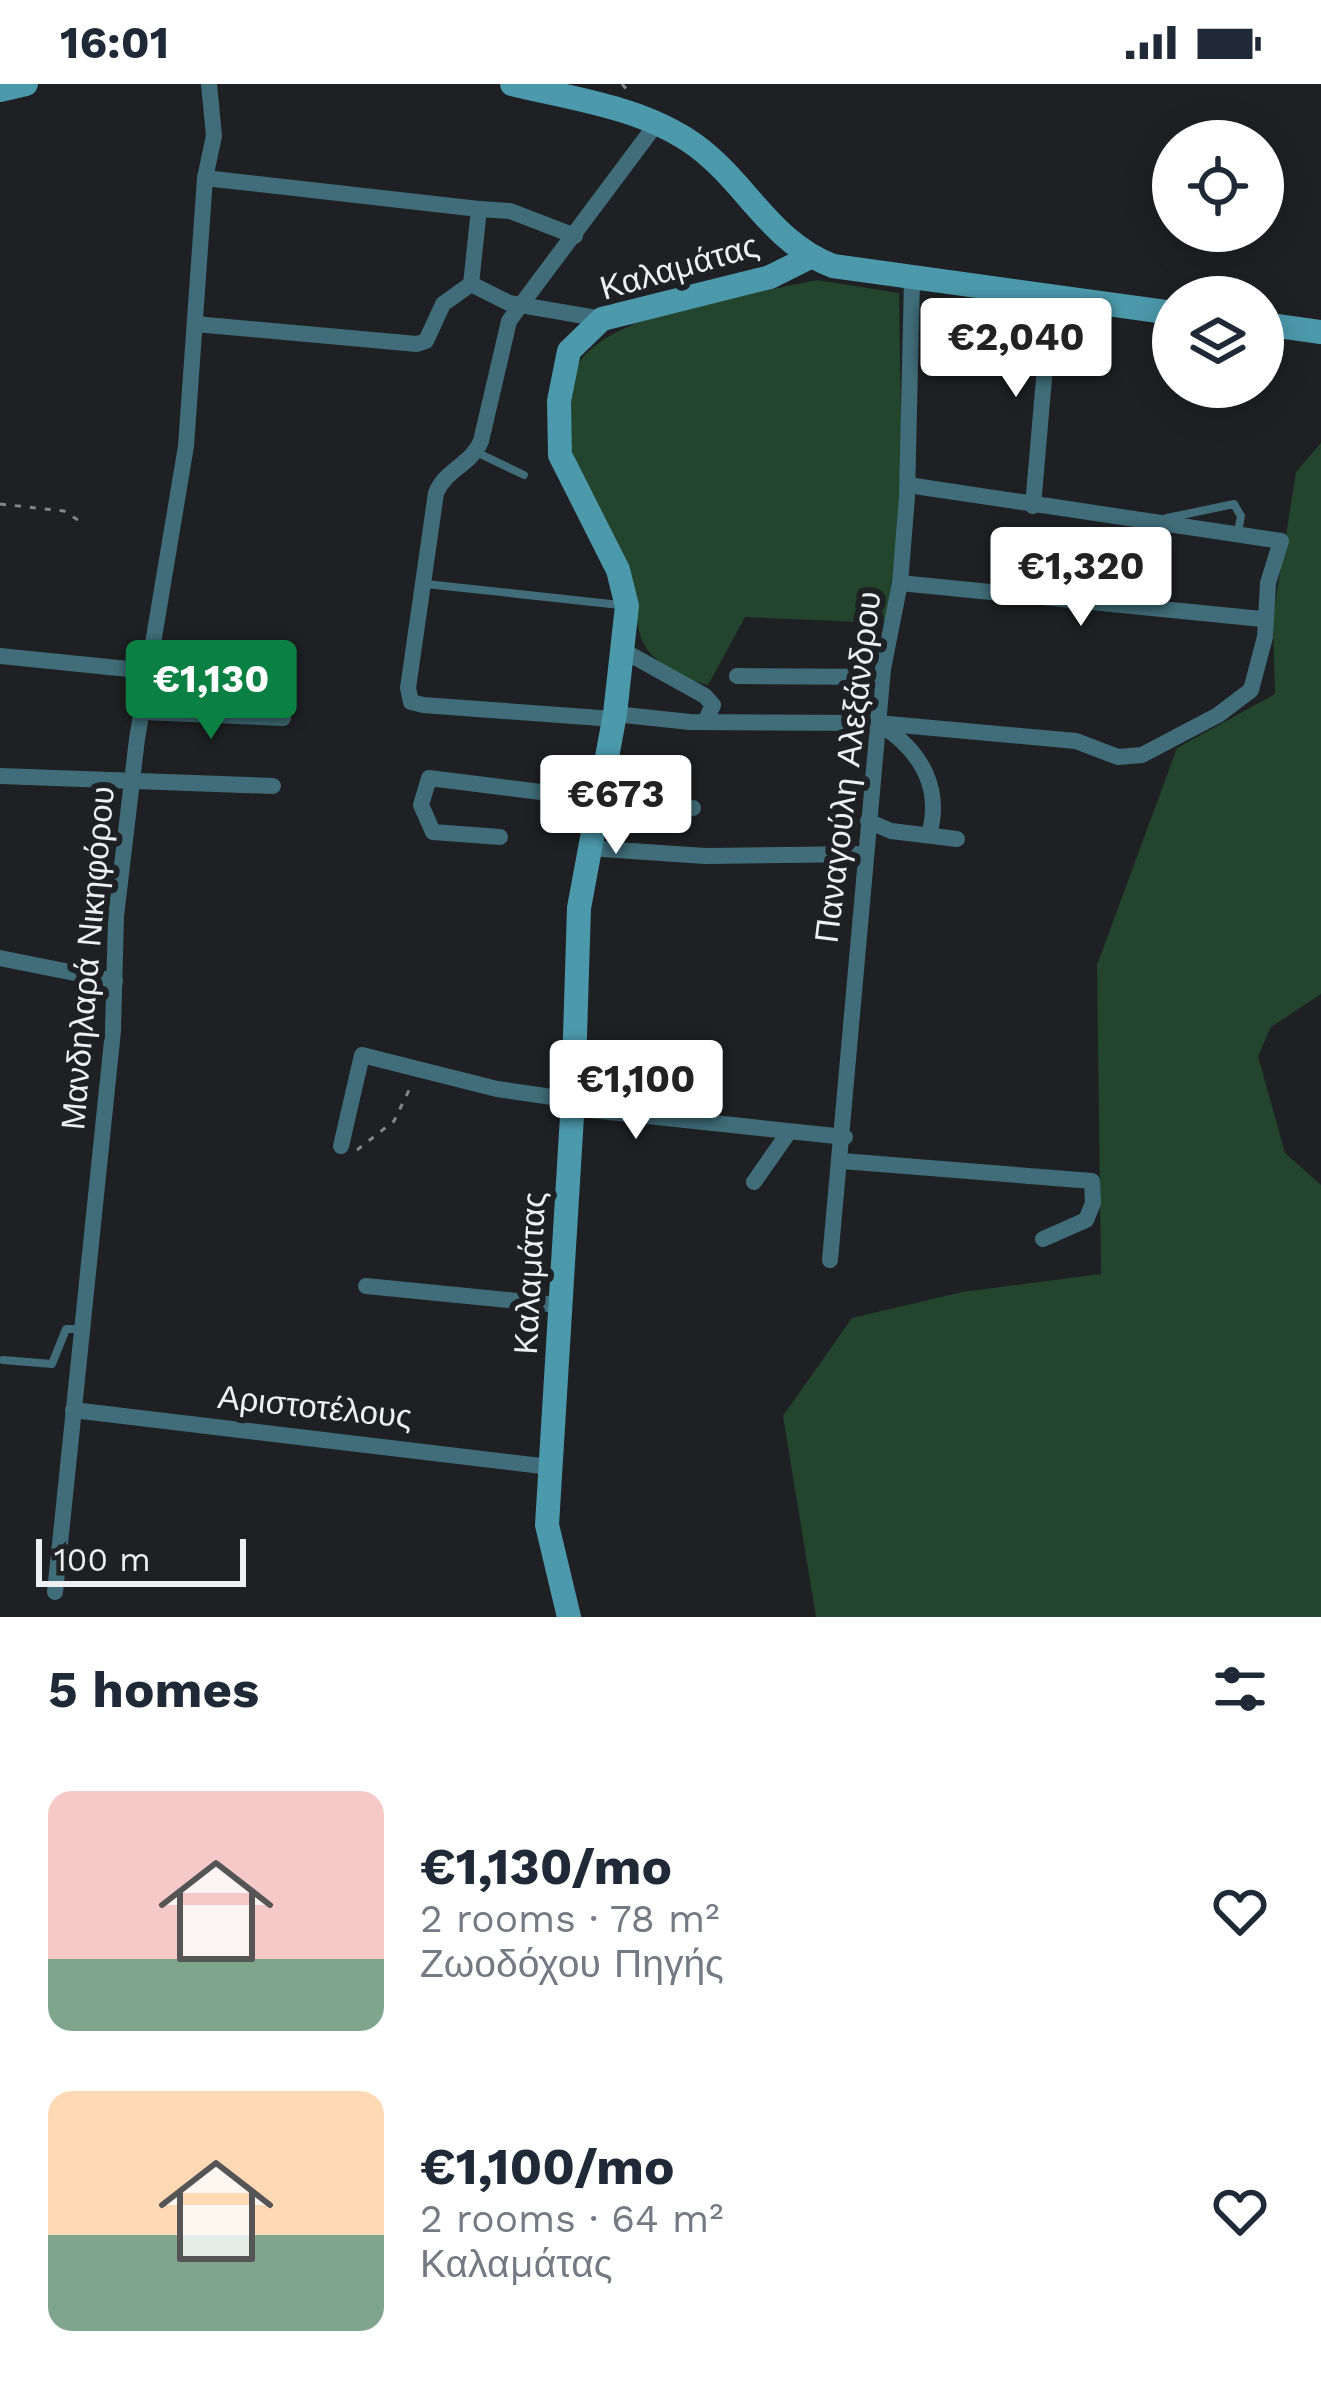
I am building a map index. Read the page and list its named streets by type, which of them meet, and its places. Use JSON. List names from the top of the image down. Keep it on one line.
{"streets":{"street":["Καλαμάτας","Παναγούλη Αλεξάνδρου","Μανδηλαρά Νικηφόρου","Αριστοτέλους"]},"crossings":[["Καλαμάτας","Αριστοτέλους"],["Μανδηλαρά Νικηφόρου","Αριστοτέλους"]],"scale_bar":"100 m","page":{"status":"16:01","price":["€2,040","€1,320","€1,130","€673","€1,100"],"scale":"100 m","heading":"5 homes","list":[{"name":"€1,130/mo","note":"2 rooms · 78 m² · Ζωοδόχου Πηγής"},{"name":"€1,100/mo","note":"2 rooms · 64 m² · Καλαμάτας"}]}}
